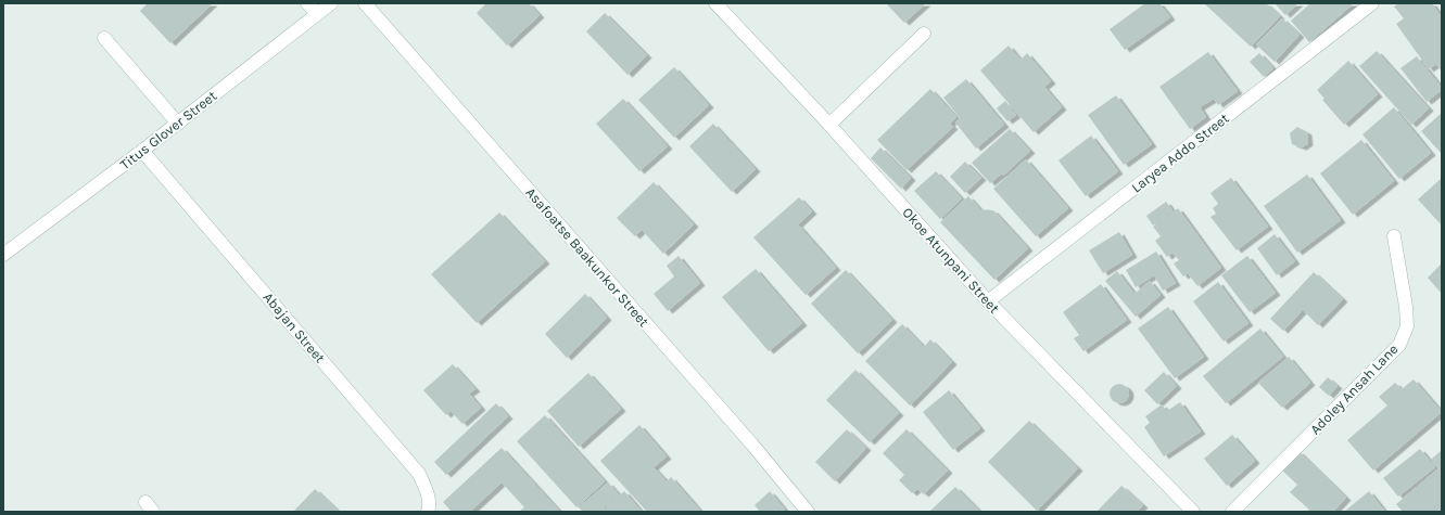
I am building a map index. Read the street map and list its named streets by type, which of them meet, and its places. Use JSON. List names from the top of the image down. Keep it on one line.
{"streets":{"street":["Titus Glover Street","Laryea Addo Street","Asafoatse Baakunkor Street","Okoe Atunpani Street","Abajan Street","Adoley Ansah Lane"]},"crossings":[["Titus Glover Street","Abajan Street"],["Laryea Addo Street","Okoe Atunpani Street"]]}
